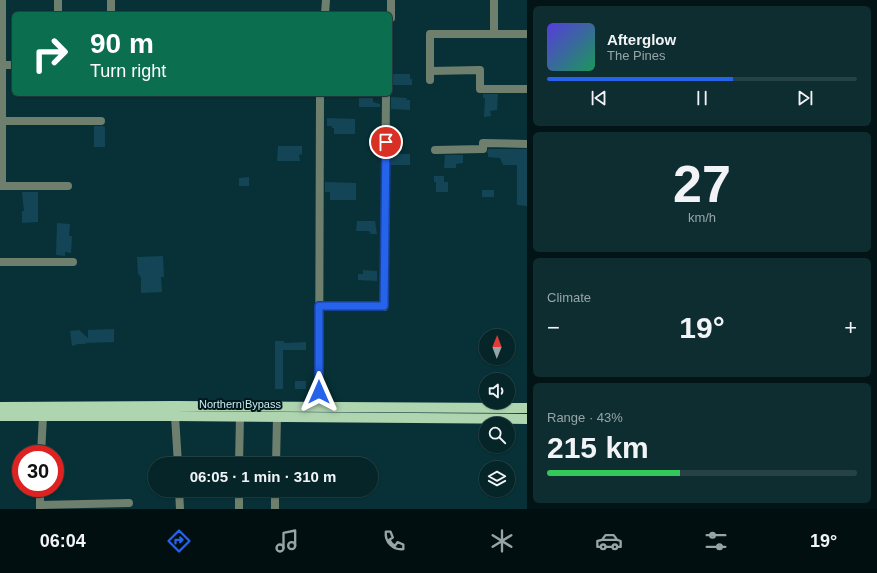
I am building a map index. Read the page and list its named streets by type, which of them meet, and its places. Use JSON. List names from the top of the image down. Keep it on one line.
{"streets":{"main road":["Northern Bypass"]},"north":"top","page":{"turn":["90 m","Turn right"],"song":["Afterglow","The Pines"],"tile":[["27","km/h"],"Climate",["Range · 43%","215 km"]],"heat":["−","19°","+"],"limit":"30","trip":"06:05 · 1 min · 310 m","tabs":["06:04","19°"]}}
